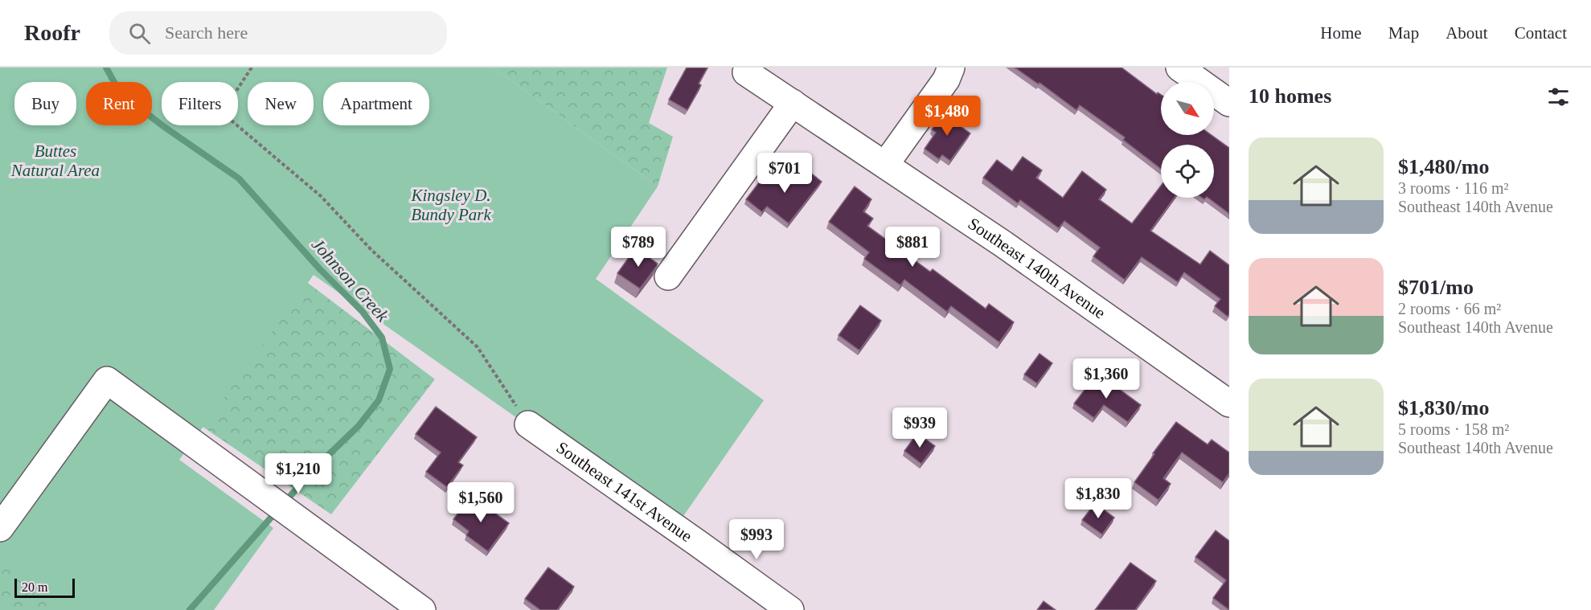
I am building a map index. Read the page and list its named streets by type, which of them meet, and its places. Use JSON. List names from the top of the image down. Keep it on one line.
{"streets":{"street":["Southeast 140th Avenue","Southeast 141st Avenue"]},"water":["Johnson Creek"],"parks":["Buttes Natural Area","Kingsley D. Bundy Park"],"scale_bar":"20 m","north":"bottom right","page":{"header":"Roofr","search":"Search here","nav":["Home","Map","About","Contact"],"heading":"10 homes","chip":["Buy","Rent","Filters","New","Apartment"],"price":["$1,480","$701","$789","$881","$1,360","$939","$1,210","$1,830","$1,560","$993"],"list":[{"name":"$1,480/mo","note":"3 rooms · 116 m² · Southeast 140th Avenue"},{"name":"$701/mo","note":"2 rooms · 66 m² · Southeast 140th Avenue"},{"name":"$1,830/mo","note":"5 rooms · 158 m² · Southeast 140th Avenue"}],"scale":"20 m"}}
